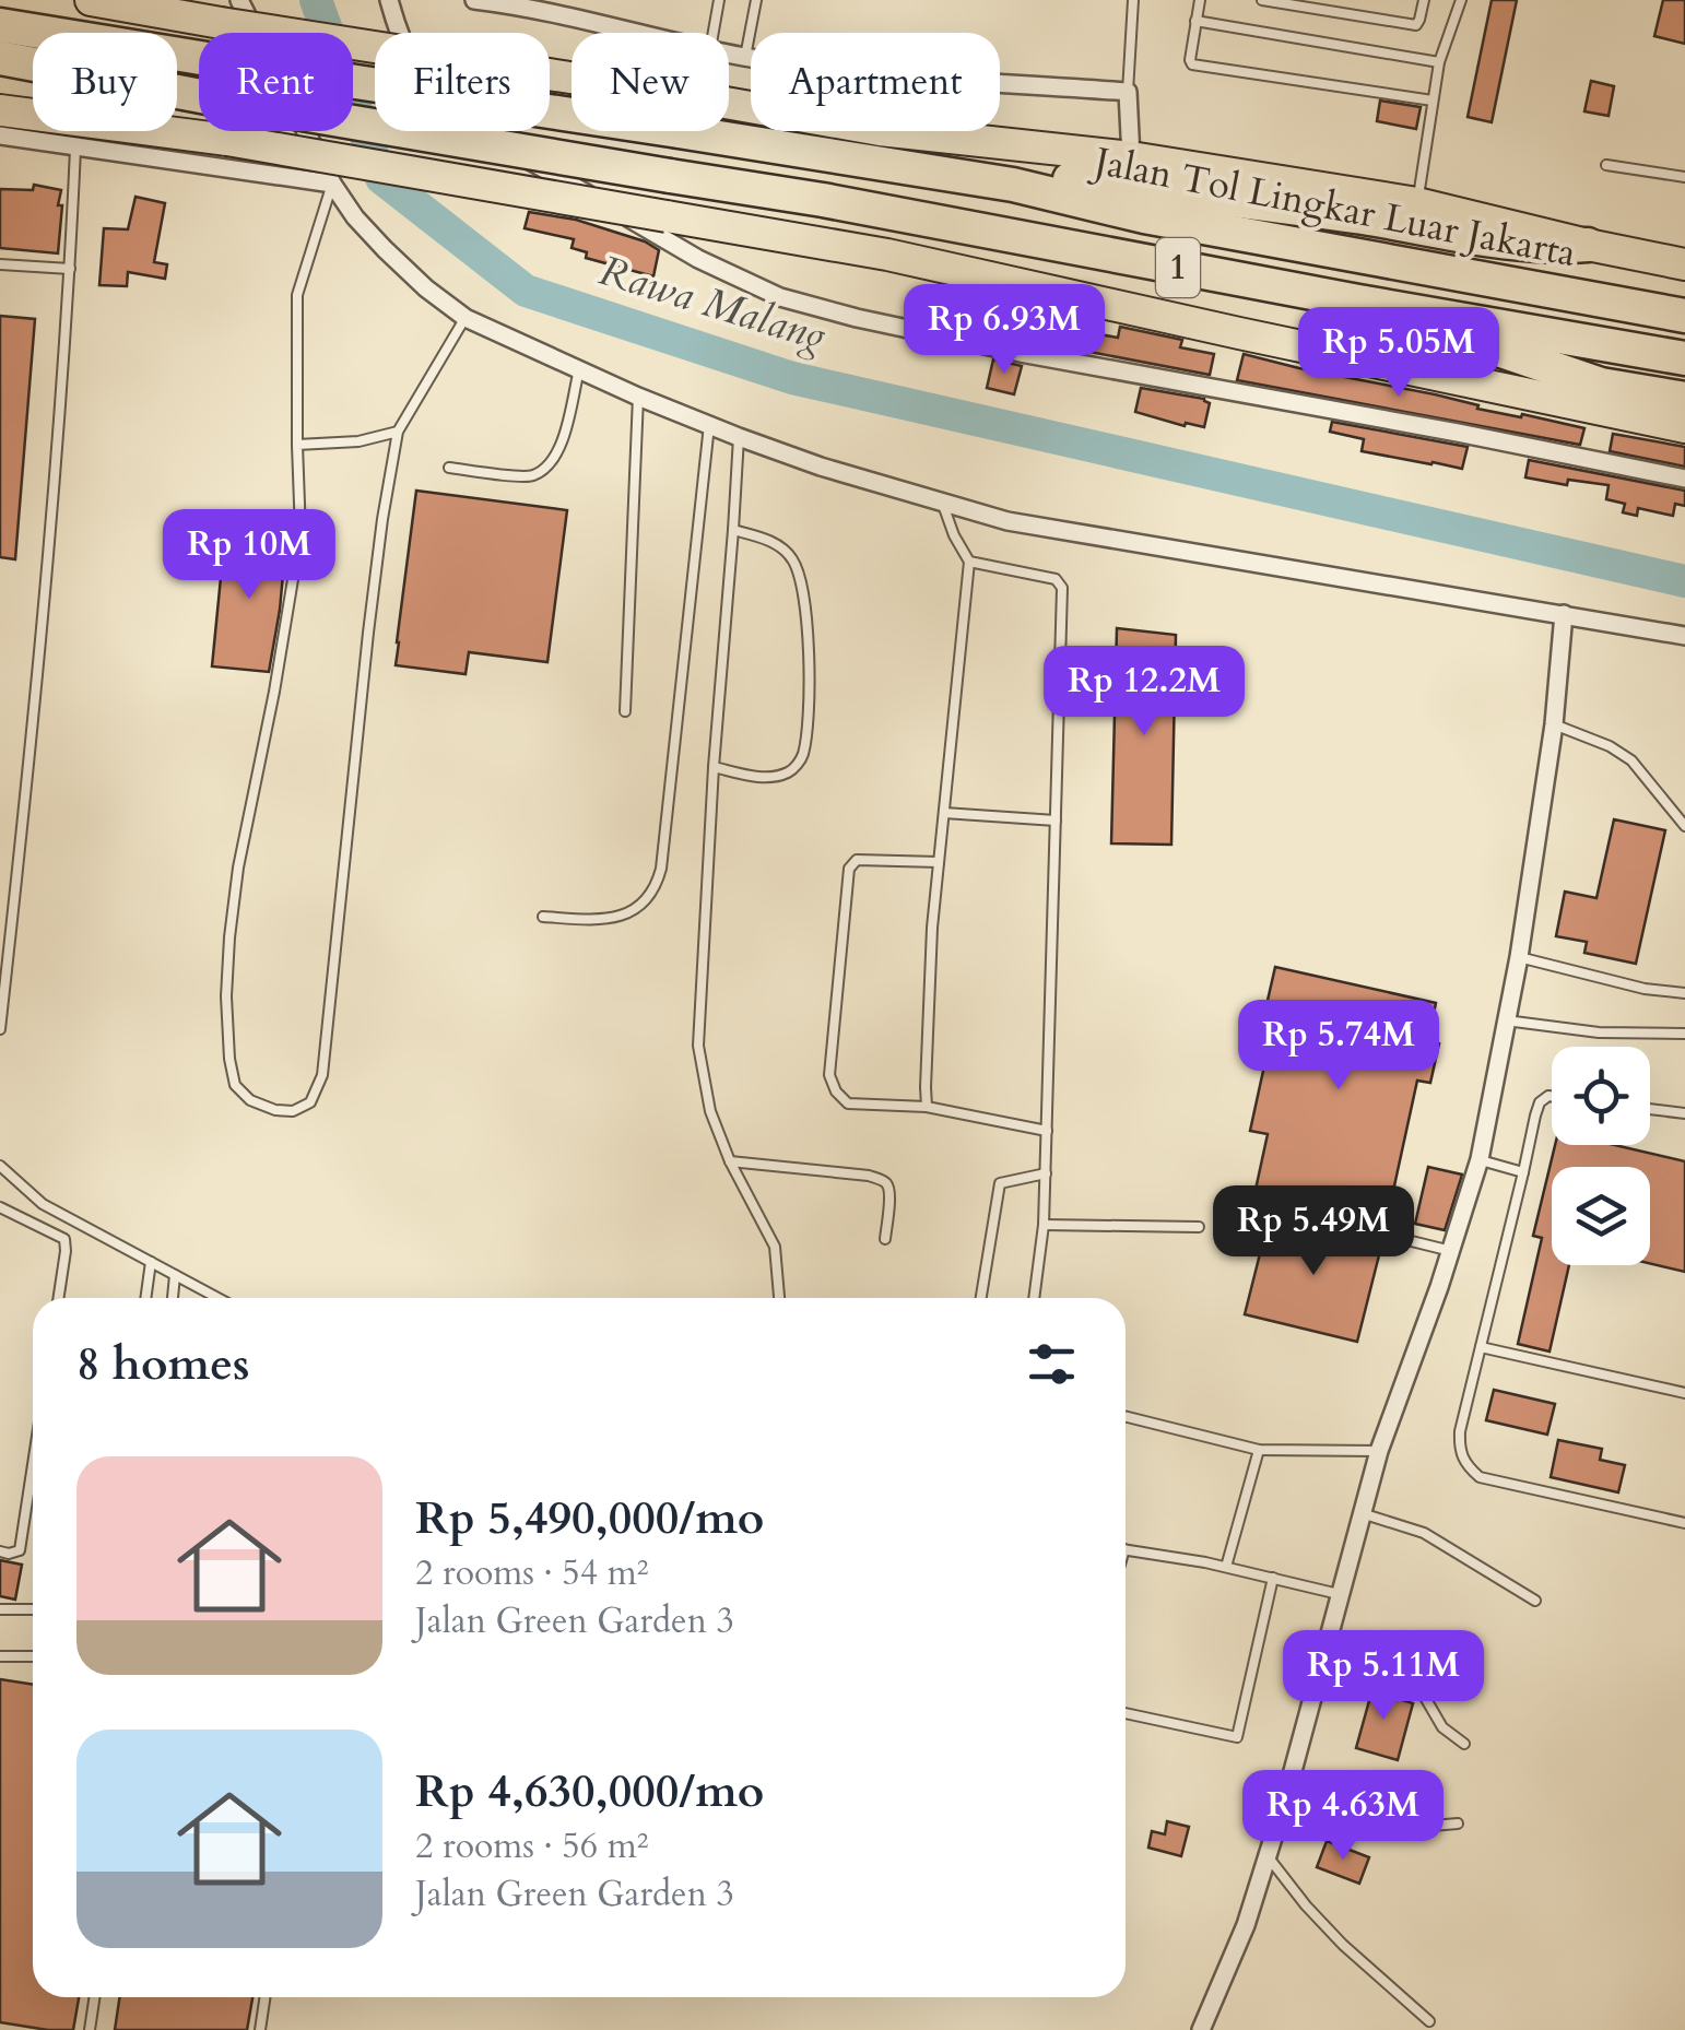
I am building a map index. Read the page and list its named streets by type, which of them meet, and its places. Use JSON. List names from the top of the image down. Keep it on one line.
{"streets":{"highway":["Jalan Tol Lingkar Luar Jakarta","1"]},"water":["Rawa Malang"],"page":{"chip":["Buy","Rent","Filters","New","Apartment"],"price":["Rp 6.93M","Rp 5.05M","Rp 10M","Rp 12.2M","Rp 5.74M","Rp 5.49M","Rp 5.11M","Rp 4.63M"],"heading":"8 homes","list":[{"name":"Rp 5,490,000/mo","note":"2 rooms · 54 m² · Jalan Green Garden 3"},{"name":"Rp 4,630,000/mo","note":"2 rooms · 56 m² · Jalan Green Garden 3"}]}}
